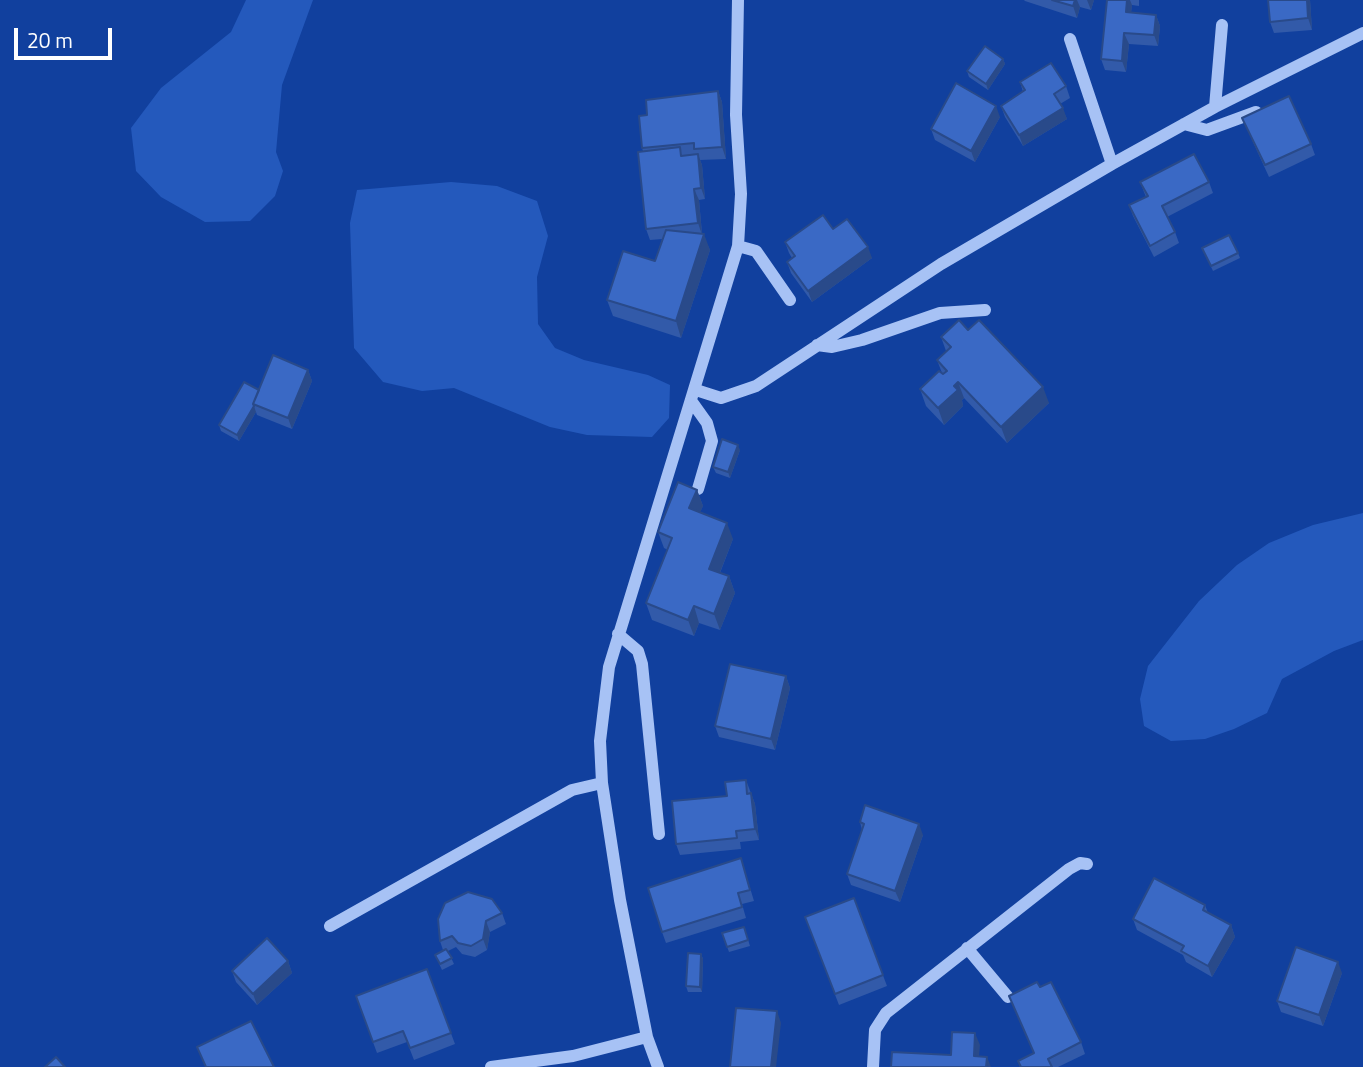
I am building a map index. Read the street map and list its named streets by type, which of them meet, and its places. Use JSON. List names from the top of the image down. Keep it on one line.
{"scale_bar":"20 m"}
